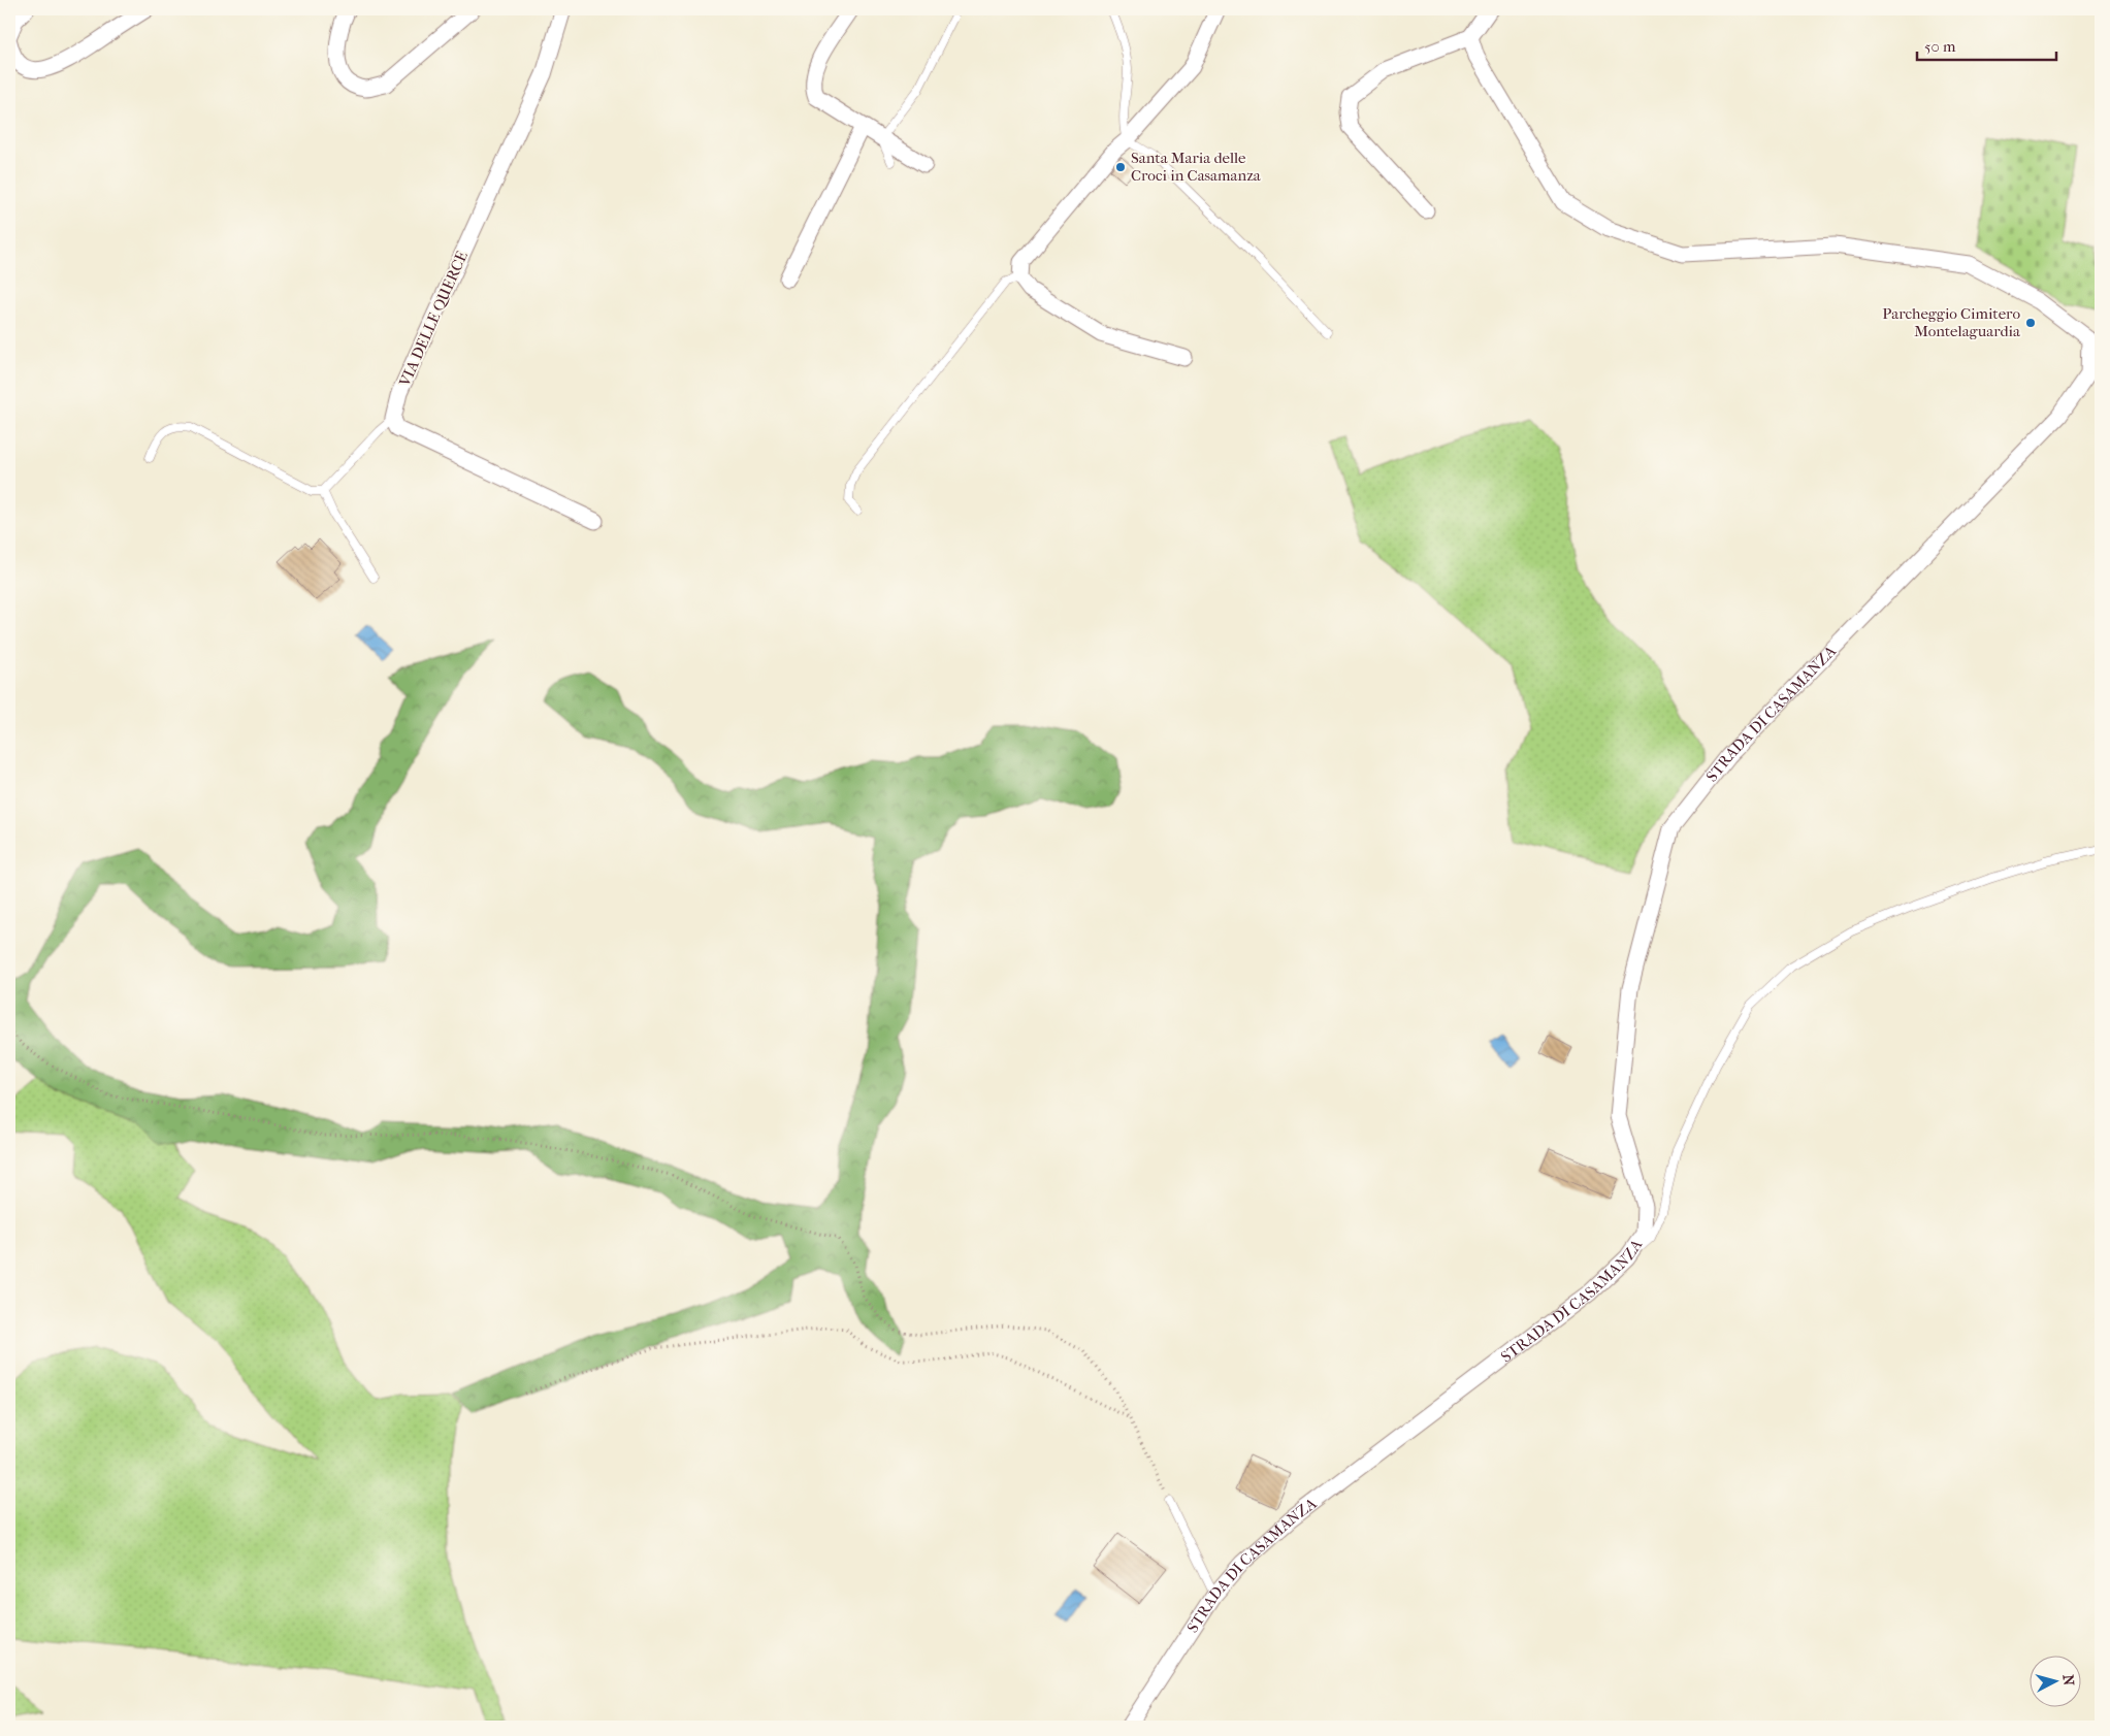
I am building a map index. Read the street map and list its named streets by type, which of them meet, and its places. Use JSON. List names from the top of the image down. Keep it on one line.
{"streets":{"street":["VIA DELLE QUERCE","STRADA DI CASAMANZA"]},"places":["Santa Maria delle Croci in Casamanza","Parcheggio Cimitero Montelaguardia"],"scale_bar":"50 m","north":"right"}
